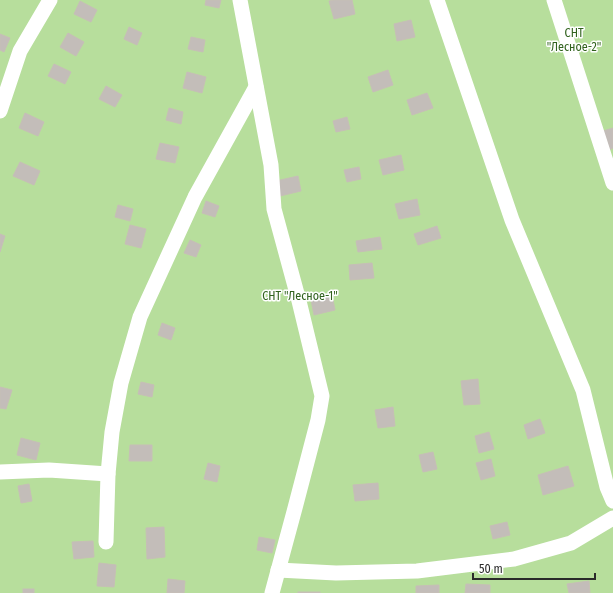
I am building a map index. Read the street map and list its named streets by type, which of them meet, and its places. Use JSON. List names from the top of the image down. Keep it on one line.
{"parks":["СНТ \"Лесное-2\"","СНТ \"Лесное-1\""],"scale_bar":"50 m"}
